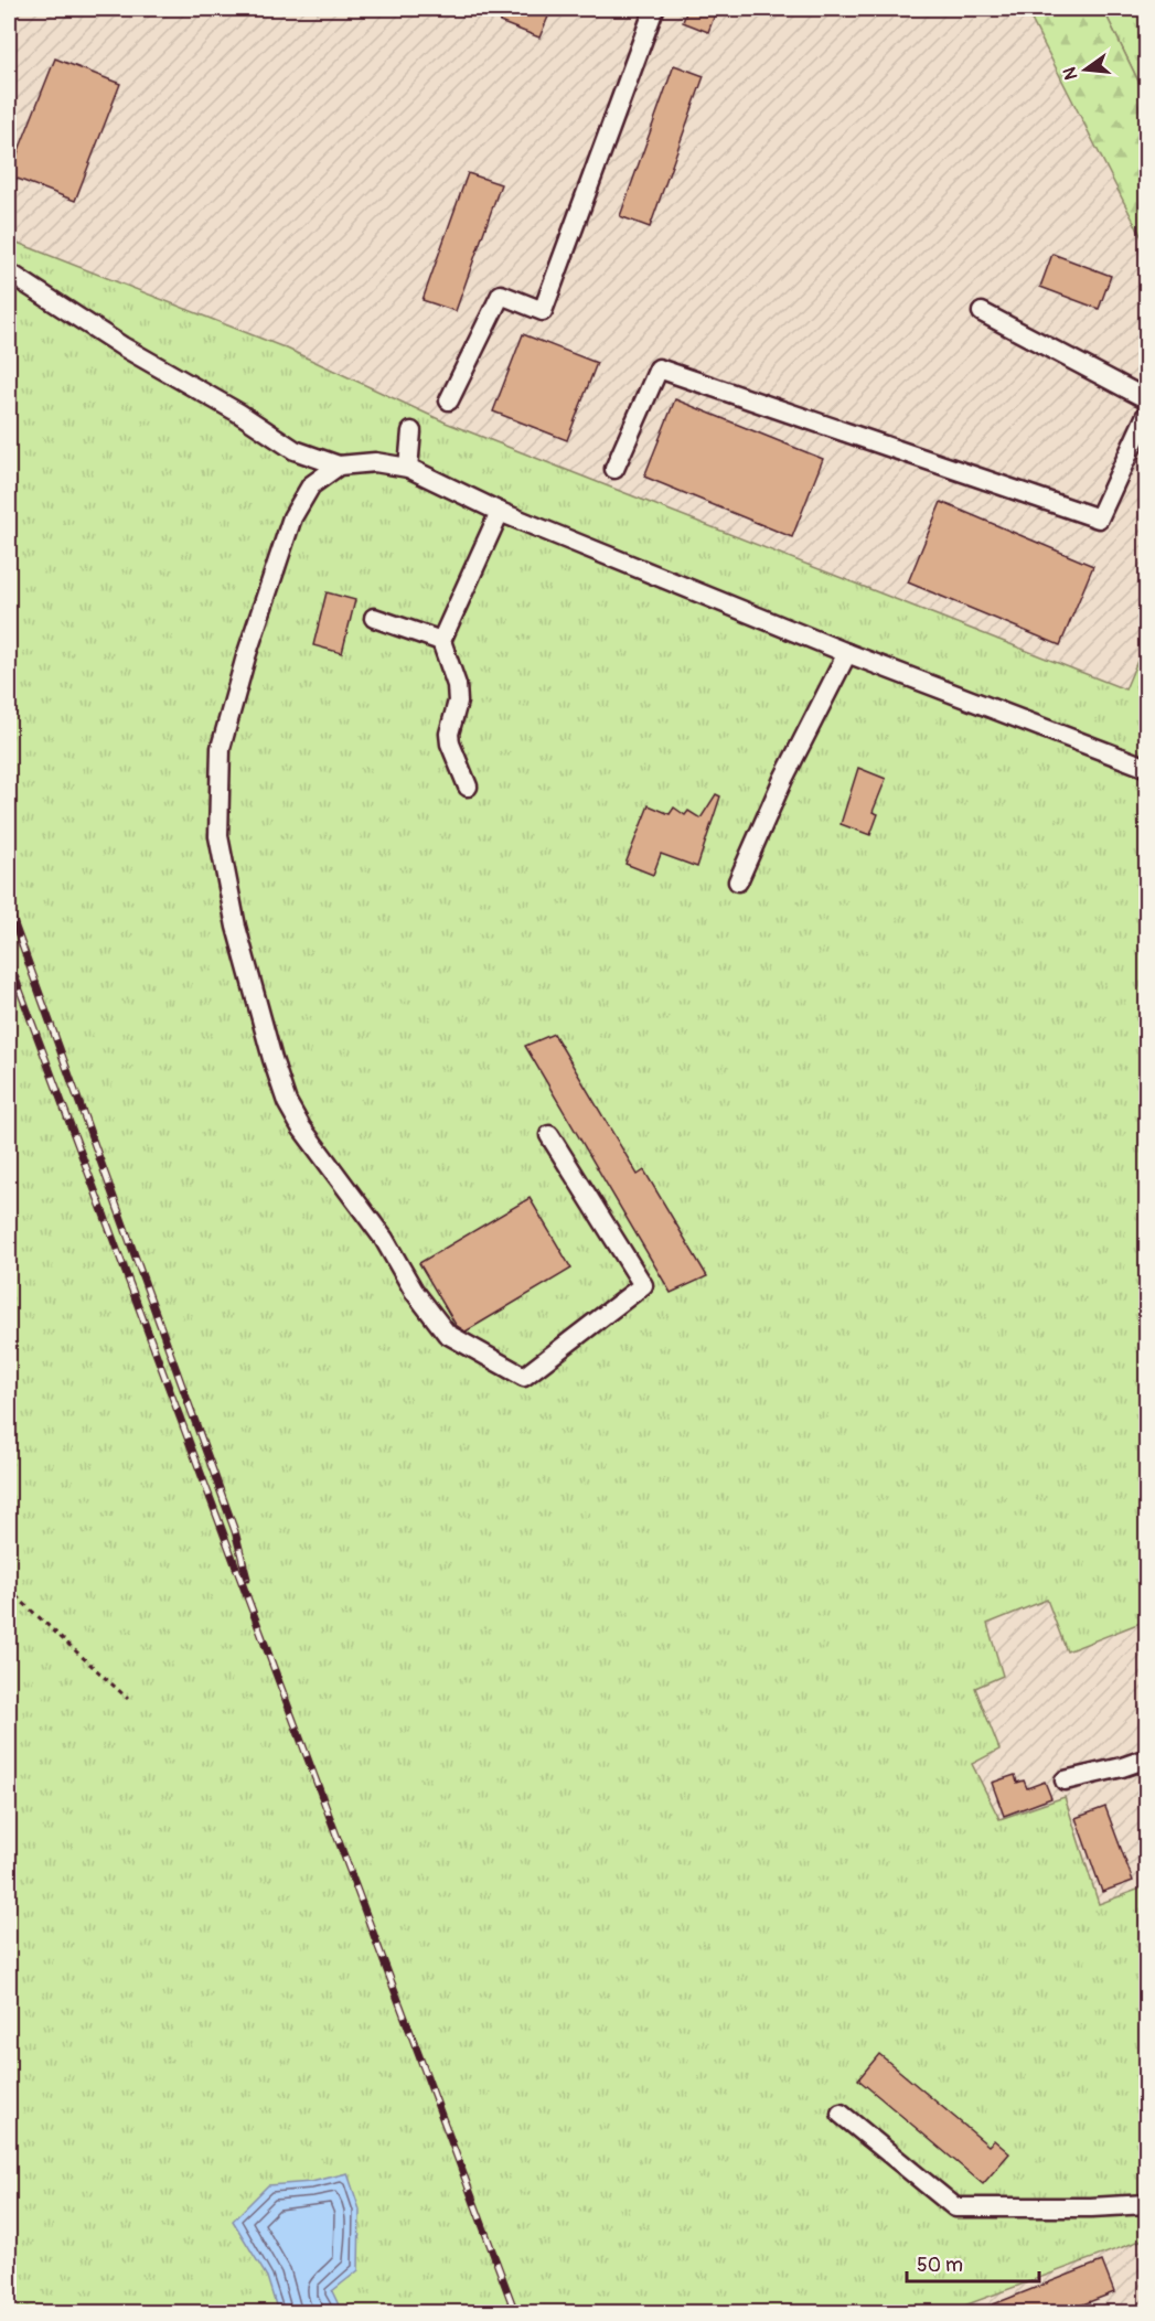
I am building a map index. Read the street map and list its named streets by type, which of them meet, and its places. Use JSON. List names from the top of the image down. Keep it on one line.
{"scale_bar":"50 m","north":"left"}
